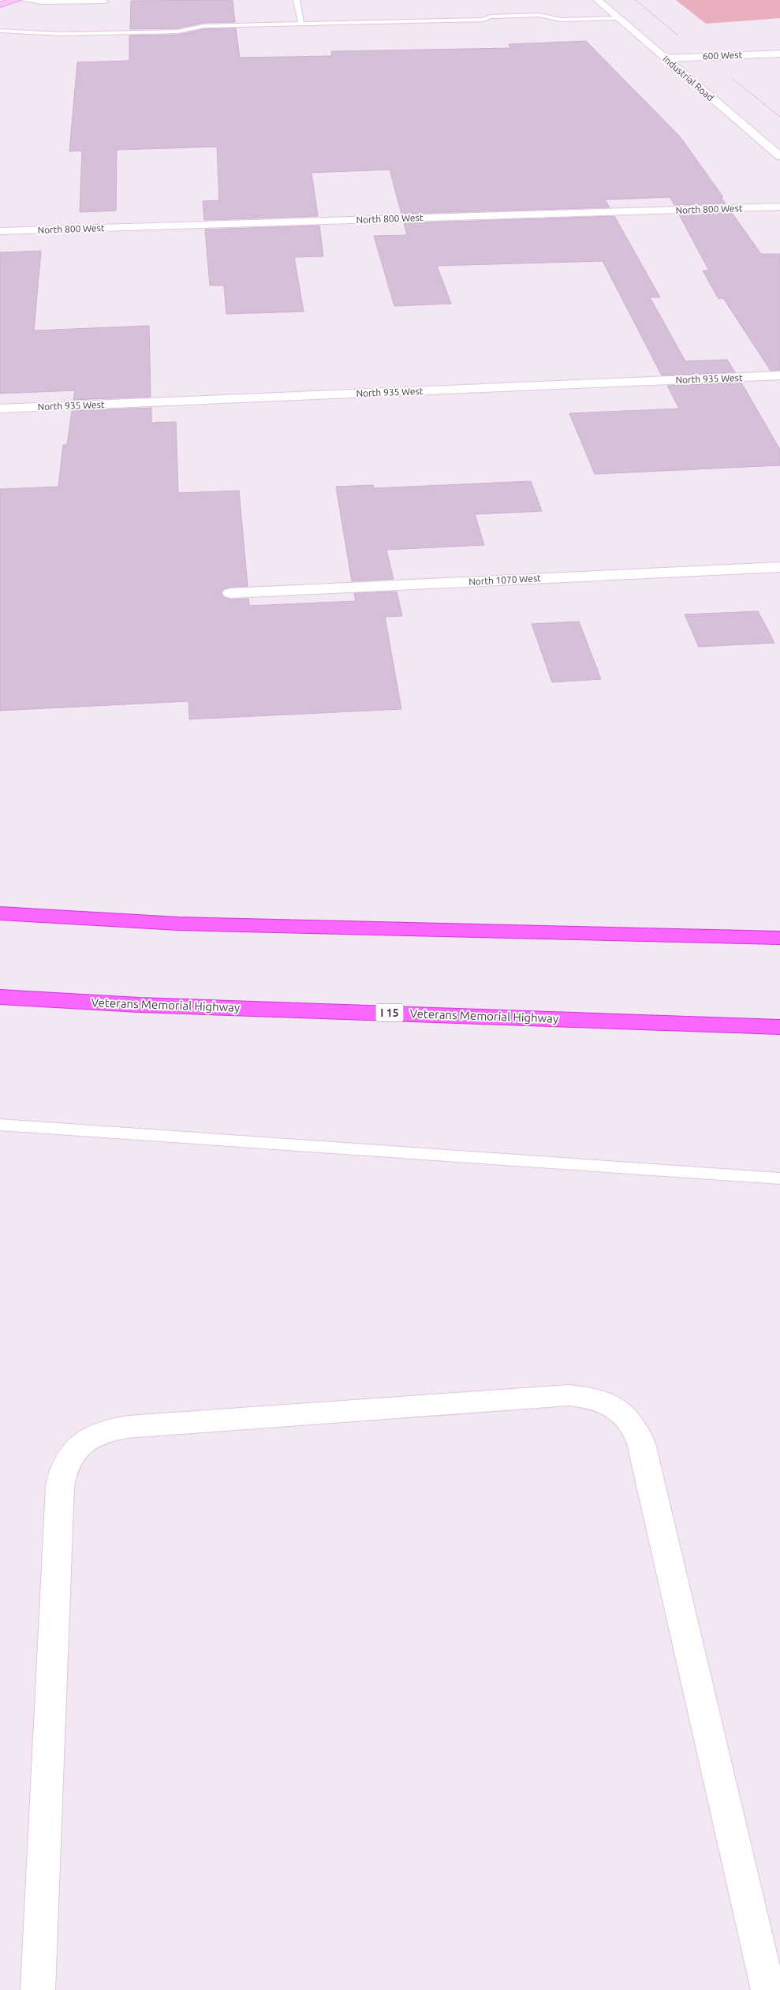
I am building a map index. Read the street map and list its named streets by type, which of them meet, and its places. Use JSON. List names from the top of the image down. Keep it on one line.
{"streets":{"highway":["Veterans Memorial Highway","I 15"],"street":["600 West","Industrial Road","North 800 West","North 935 West","North 1070 West"]},"crossings":[["600 West","Industrial Road"]]}
